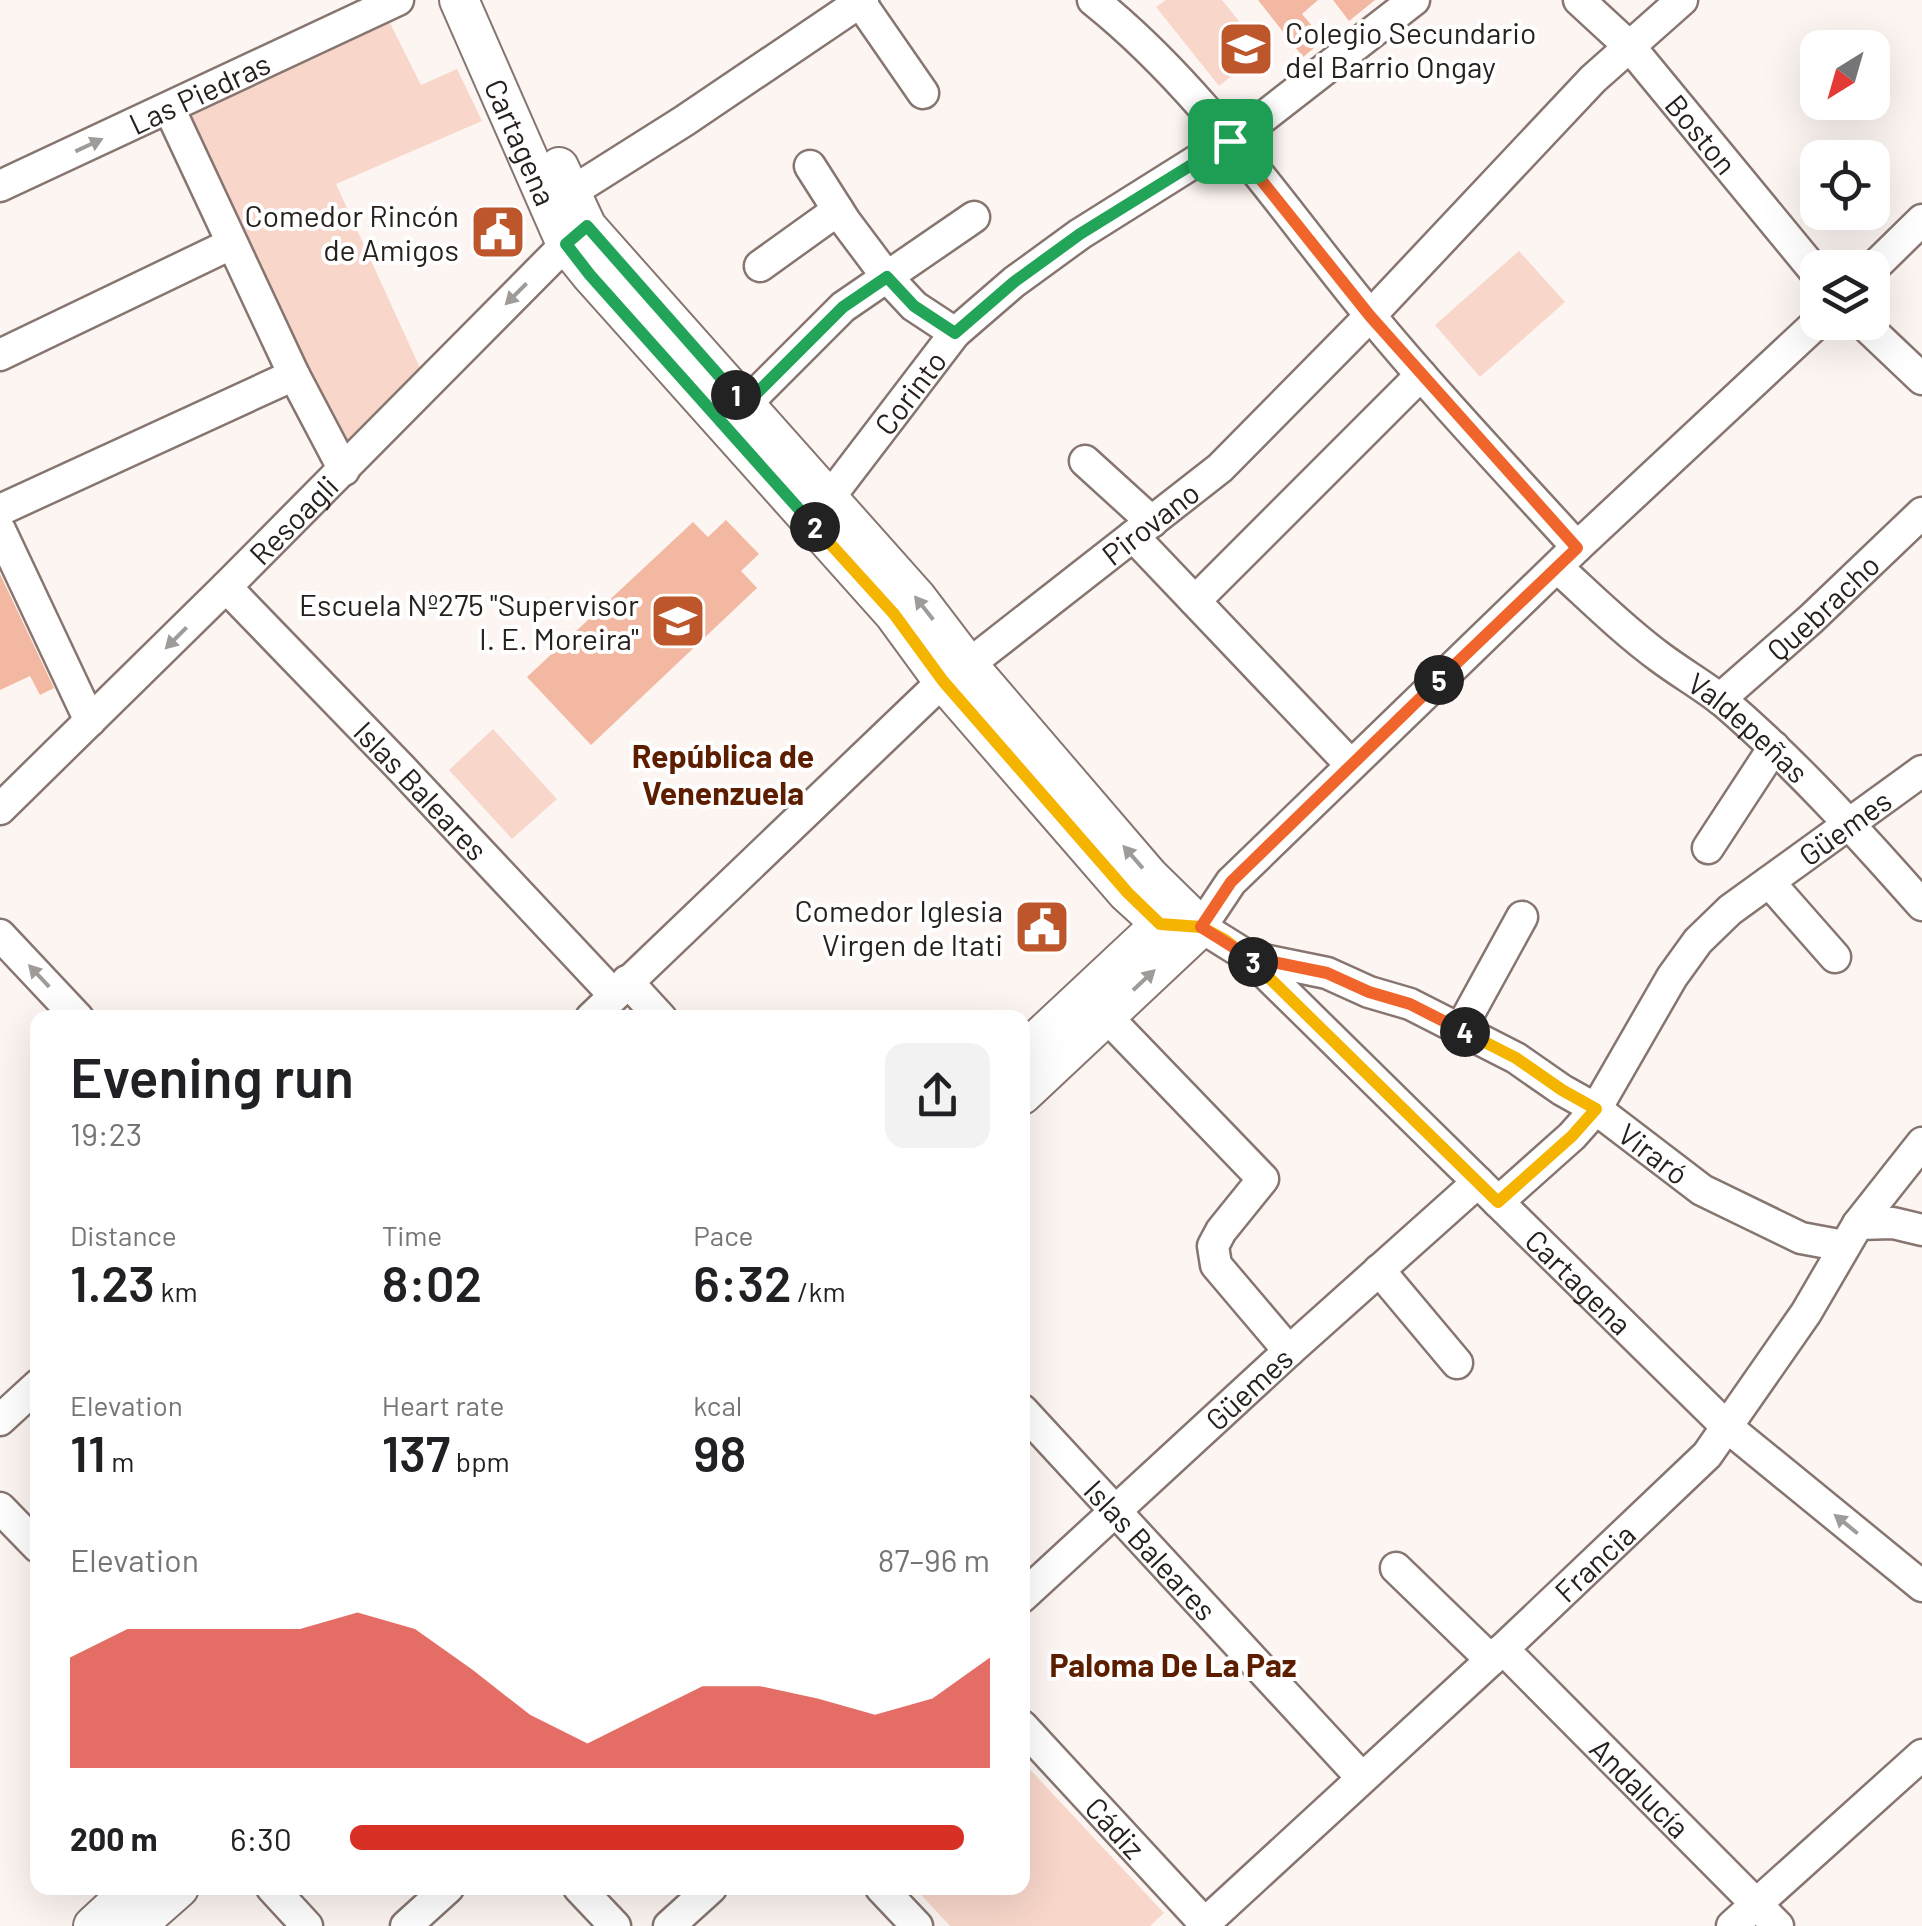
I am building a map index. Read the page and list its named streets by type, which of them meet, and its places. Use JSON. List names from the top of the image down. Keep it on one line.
{"streets":{"main road":["Cartagena"],"street":["Las Piedras","Boston","Corinto","Resoagli","Pirovano","Quebracho","Valdepeñas","Islas Baleares","Güemes","Viraró","Francia","Andalucía","Cádiz"]},"crossings":[["Boston","Pirovano"],["Cartagena","Corinto"],["Cartagena","Resoagli"],["Cartagena","Pirovano"],["Cartagena","Güemes"],["Cartagena","Viraró"],["Cartagena","Francia"],["Corinto","Valdepeñas"],["Resoagli","Islas Baleares"],["Pirovano","Valdepeñas"],["Pirovano","Islas Baleares"],["Quebracho","Valdepeñas"],["Valdepeñas","Güemes"],["Islas Baleares","Güemes"],["Islas Baleares","Francia"],["Güemes","Viraró"],["Viraró","Francia"],["Francia","Andalucía"],["Francia","Cádiz"]],"districts":["República de Venenzuela","Paloma De La Paz"],"places":{"school or university":["Colegio Secundario del Barrio Ongay","Escuela Nº275 \"Supervisor I. E. Moreira\""],"public building":["Comedor Rincón de Amigos","Comedor Iglesia Virgen de Itati"]},"north":"bottom left","page":{"pins":["1","2","5","3","4"],"heading":["Evening run","19:23"],"stats":[["Distance","1.23 km"],["Time","8:02"],["Pace","6:32 /km"],["Elevation","11 m"],["Heart rate","137 bpm"],["kcal","98"]],"chart":["Elevation","87–96 m"],"list":[{"name":"200 m","note":"6:30"}]}}
